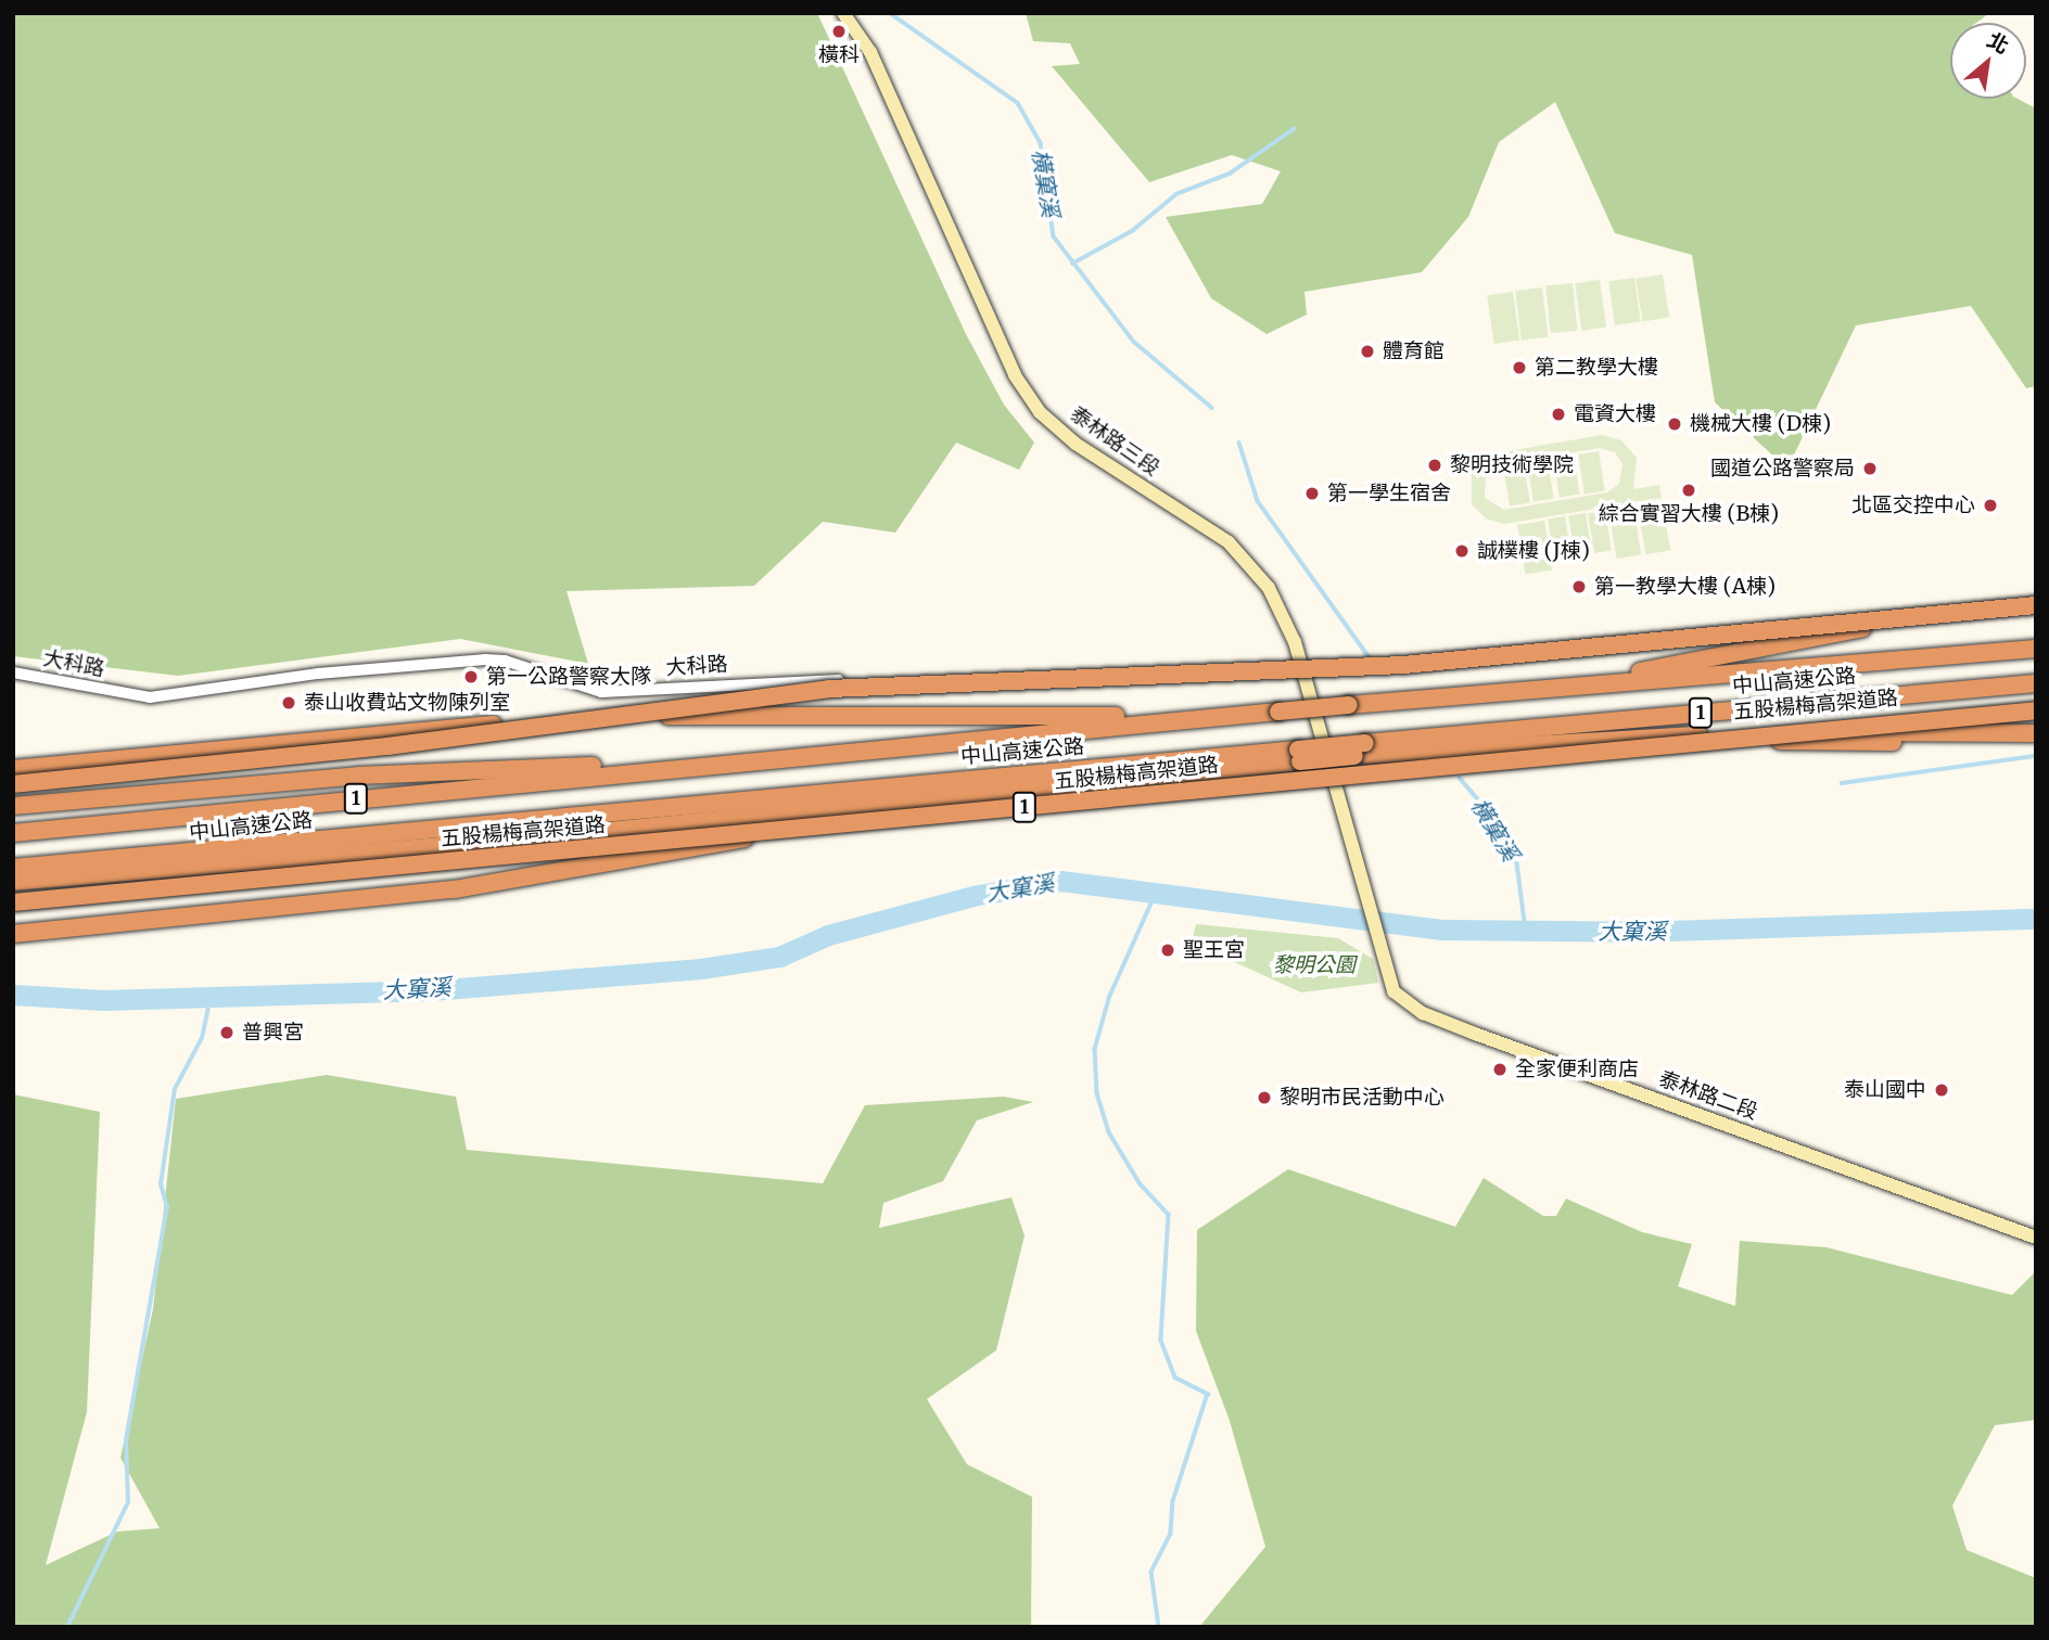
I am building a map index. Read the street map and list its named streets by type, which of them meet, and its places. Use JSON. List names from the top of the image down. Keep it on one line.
{"streets":{"highway":["中山高速公路","五股楊梅高架道路","1"],"main road":["泰林路三段","泰林路二段"],"street":["大科路"]},"crossings":[["泰林路三段","大科路"],["泰林路三段","泰林路二段"]],"water":["橫窠溪","大窠溪"],"parks":["黎明公園"],"places":["橫科","體育館","第二教學大樓","電資大樓","機械大樓 (D棟)","黎明技術學院","國道公路警察局","綜合實習大樓 (B棟)","第一學生宿舍","北區交控中心","誠樸樓 (J棟)","第一教學大樓 (A棟)","第一公路警察大隊","泰山收費站文物陳列室","聖王宮","普興宮","全家便利商店","泰山國中","黎明市民活動中心"],"north":"top right"}
